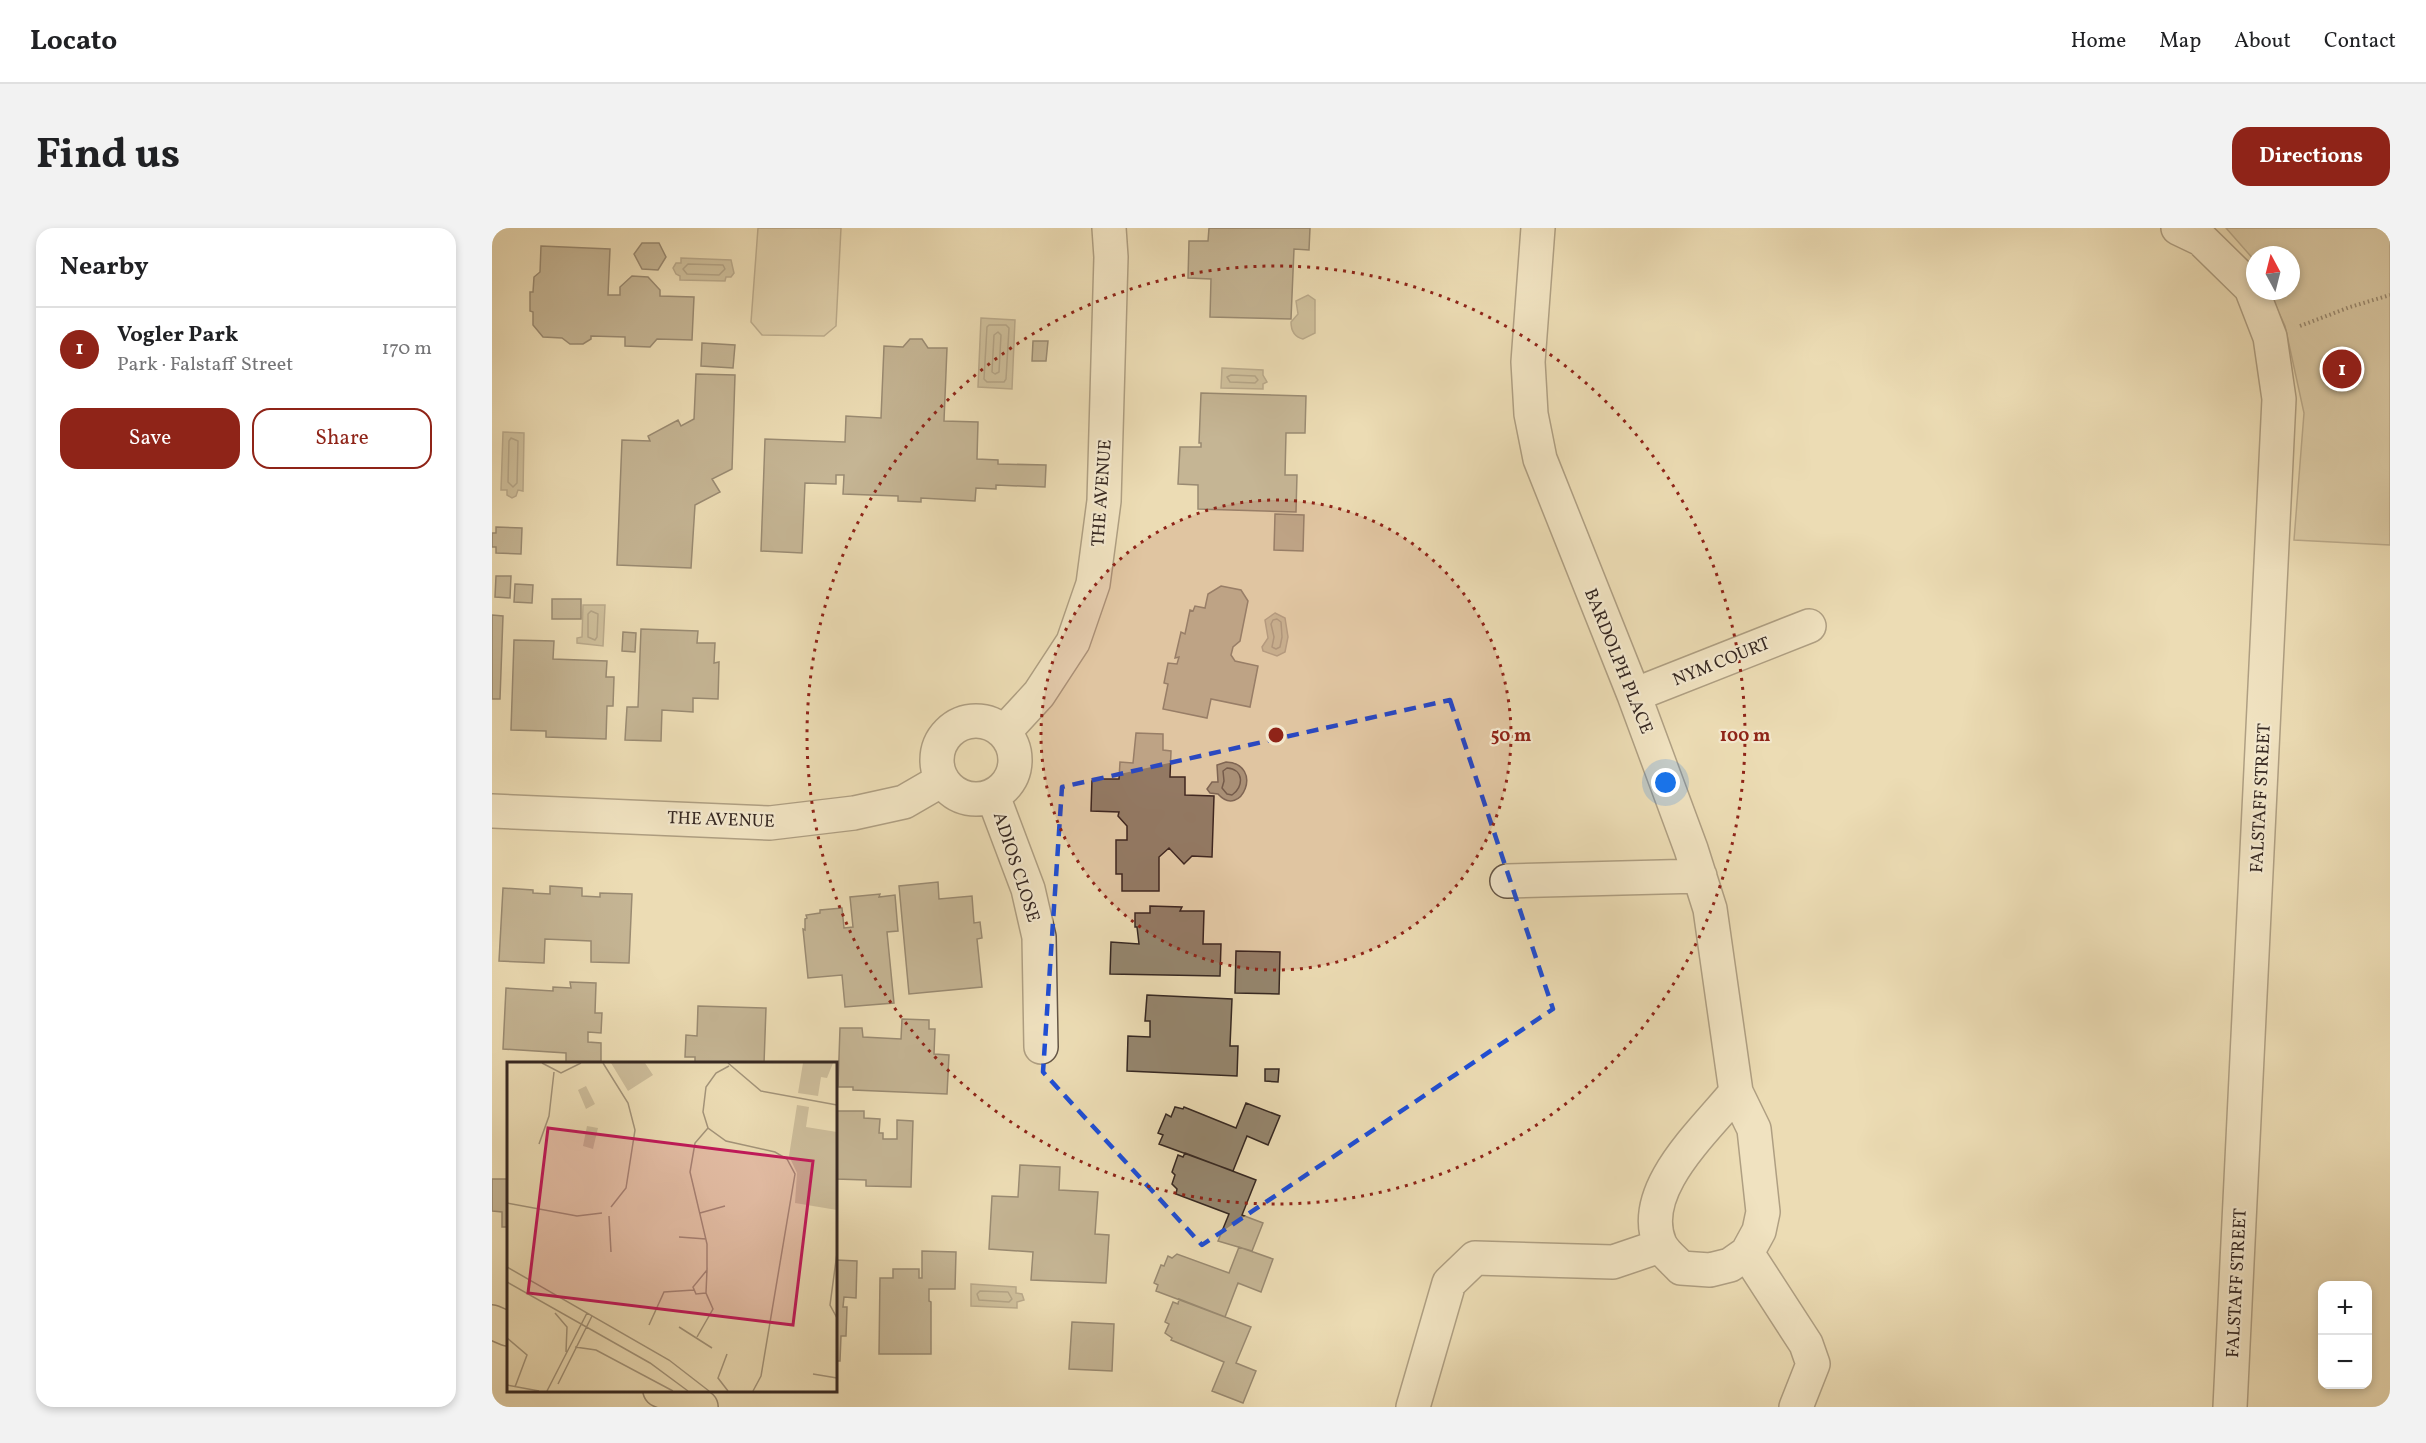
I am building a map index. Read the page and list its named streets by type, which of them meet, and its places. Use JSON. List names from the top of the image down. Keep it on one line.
{"streets":{"street":["THE AVENUE","BARDOLPH PLACE","NYM COURT","FALSTAFF STREET","ADIOS CLOSE"]},"crossings":[["THE AVENUE","ADIOS CLOSE"],["BARDOLPH PLACE","NYM COURT"]],"north":"top","page":{"header":"Locato","nav":["Home","Map","About","Contact"],"title":"Find us","buttons":["Directions",["Save","Share"]],"heading":"Nearby","list":[{"mark":"1","name":"Vogler Park","note":"Park · Falstaff Street","value":"170 m"}],"pins":"1","map_buttons":["+","−"]},"rings":["50 m","100 m"]}
